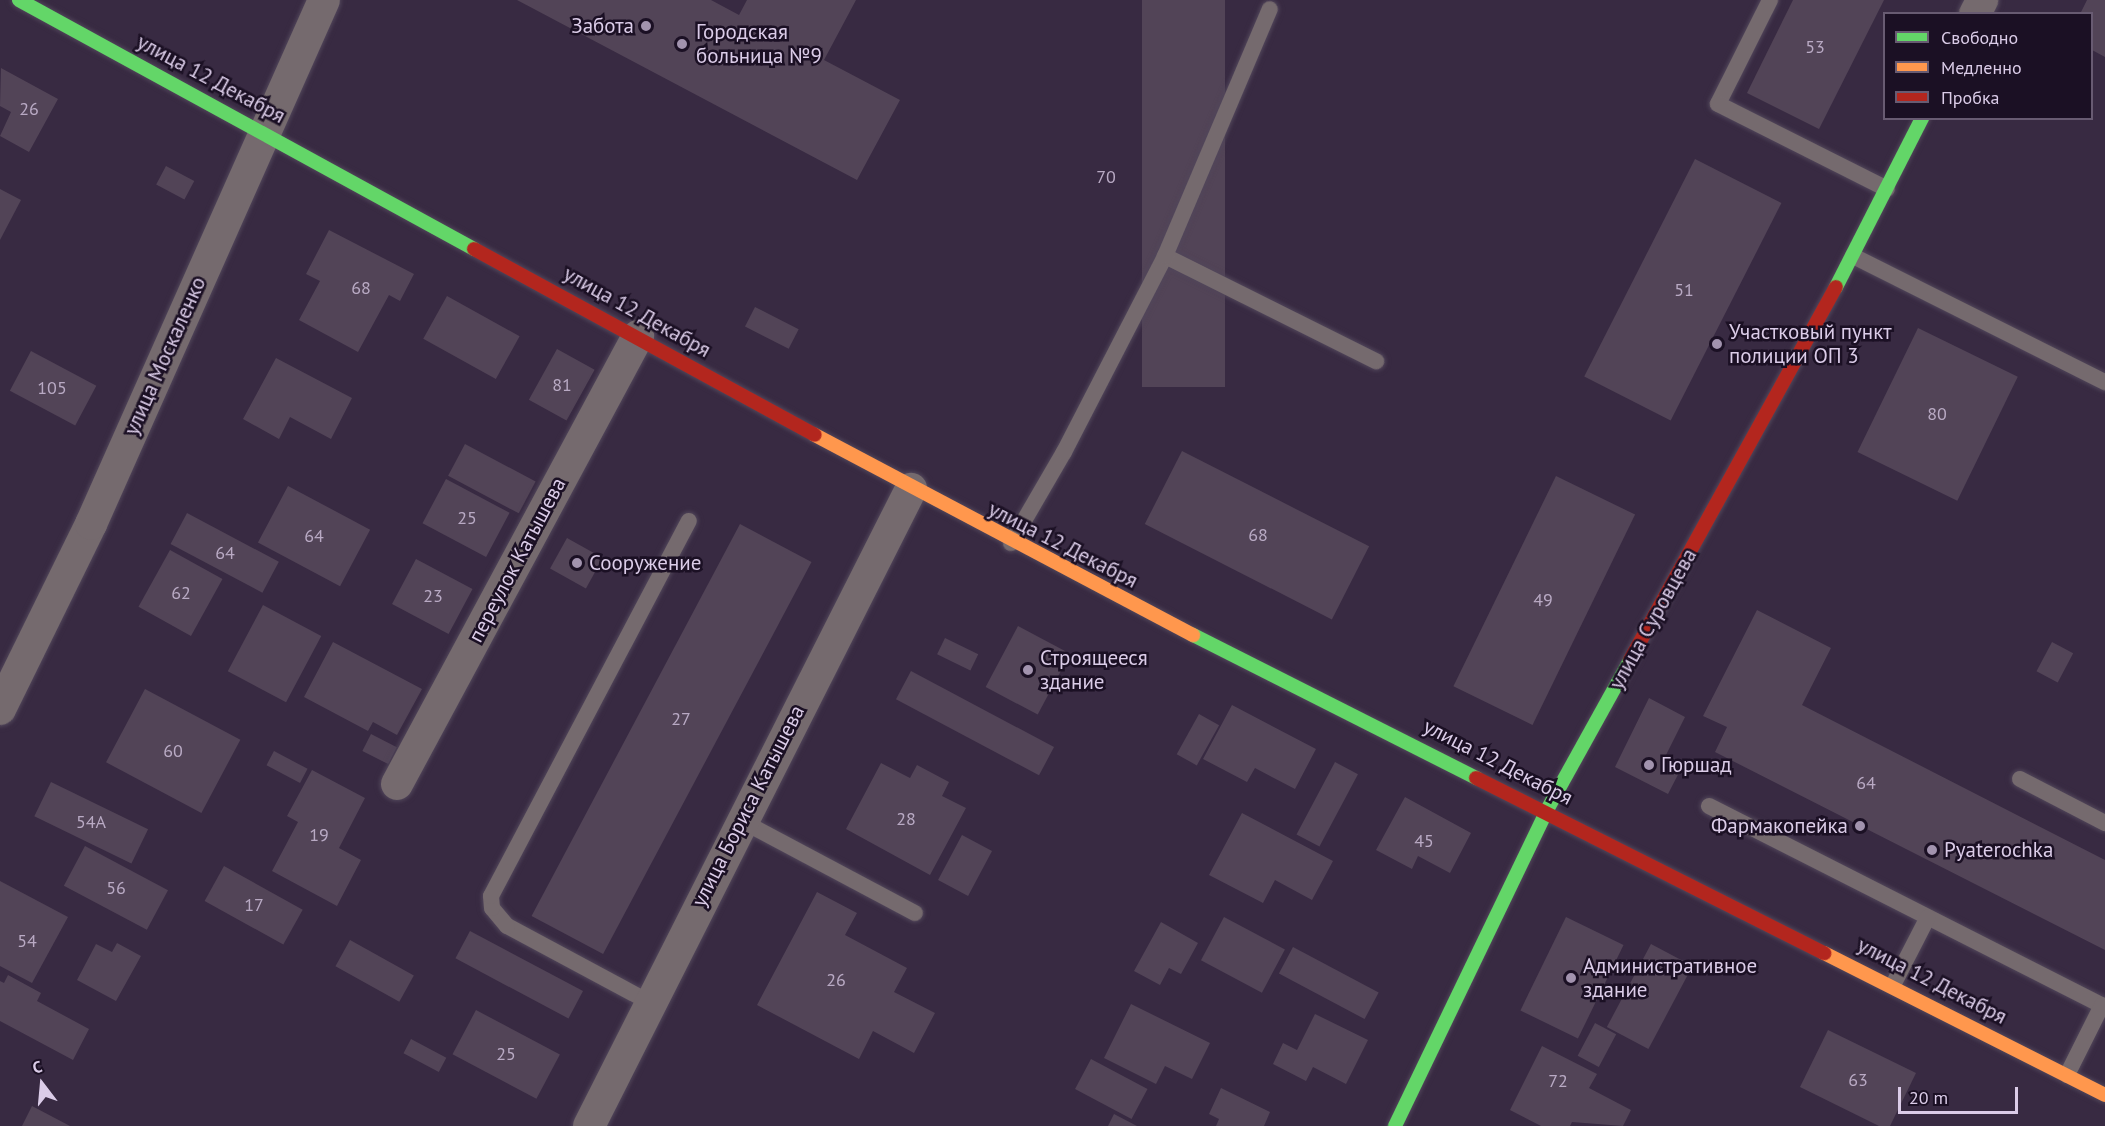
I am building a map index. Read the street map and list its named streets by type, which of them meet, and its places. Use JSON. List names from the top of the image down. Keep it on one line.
{"streets":{"main road":["улица 12 Декабря","улица Суровцева"],"street":["улица Москаленко","переулок Катышева","улица Бориса Катышева"]},"crossings":[["улица 12 Декабря","улица Москаленко"],["улица 12 Декабря","переулок Катышева"],["улица 12 Декабря","улица Суровцева"],["улица 12 Декабря","улица Бориса Катышева"]],"places":["Забота","Городская больница №9","Участковый пункт полиции ОП 3","Сооружение","Строящееся здание","Гюршад","Фармакопейка","Pyaterochka","Административное здание"],"house_numbers":["53","26","70","68","51","81","105","80","25","68","64","64","62","23","49","27","60","64","28","54А","19","45","56","17","54","26","25","63","72"],"legend":["Свободно","Медленно","Пробка"],"scale_bar":"20 m","north":"top"}
